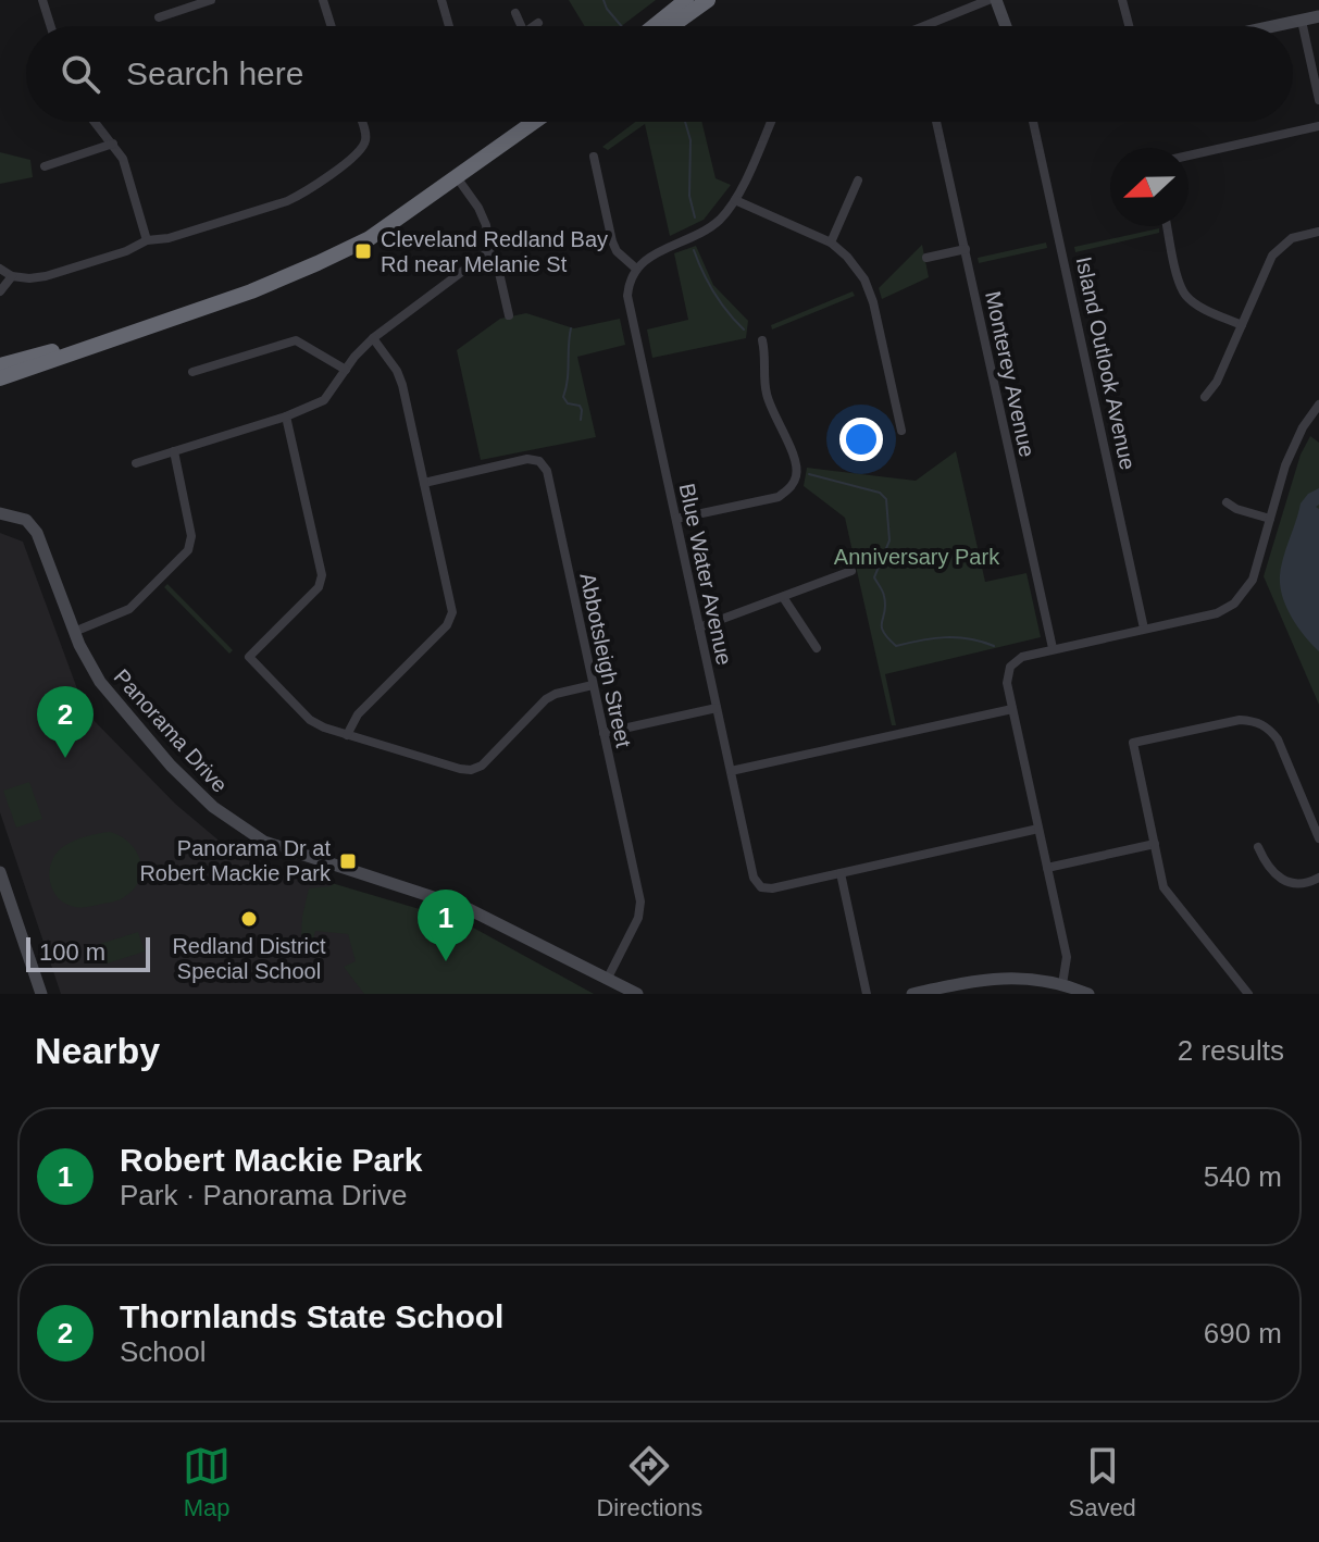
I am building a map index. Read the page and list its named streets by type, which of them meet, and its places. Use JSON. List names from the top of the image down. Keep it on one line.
{"streets":{"street":["Island Outlook Avenue","Monterey Avenue","Blue Water Avenue","Abbotsleigh Street","Panorama Drive"]},"crossings":[["Abbotsleigh Street","Panorama Drive"]],"parks":["Anniversary Park"],"places":{"transit":["Cleveland Redland Bay Rd near Melanie St","Panorama Dr at Robert Mackie Park"],"other":["Redland District Special School"]},"scale_bar":"100 m","north":"left","page":{"search":"Search here","pins":["2","1"],"scale":"100 m","heading":["Nearby","2 results"],"list":[{"mark":"1","name":"Robert Mackie Park","note":"Park · Panorama Drive","value":"540 m"},{"mark":"2","name":"Thornlands State School","note":"School","value":"690 m"}],"nav":["Map","Directions","Saved"]}}
